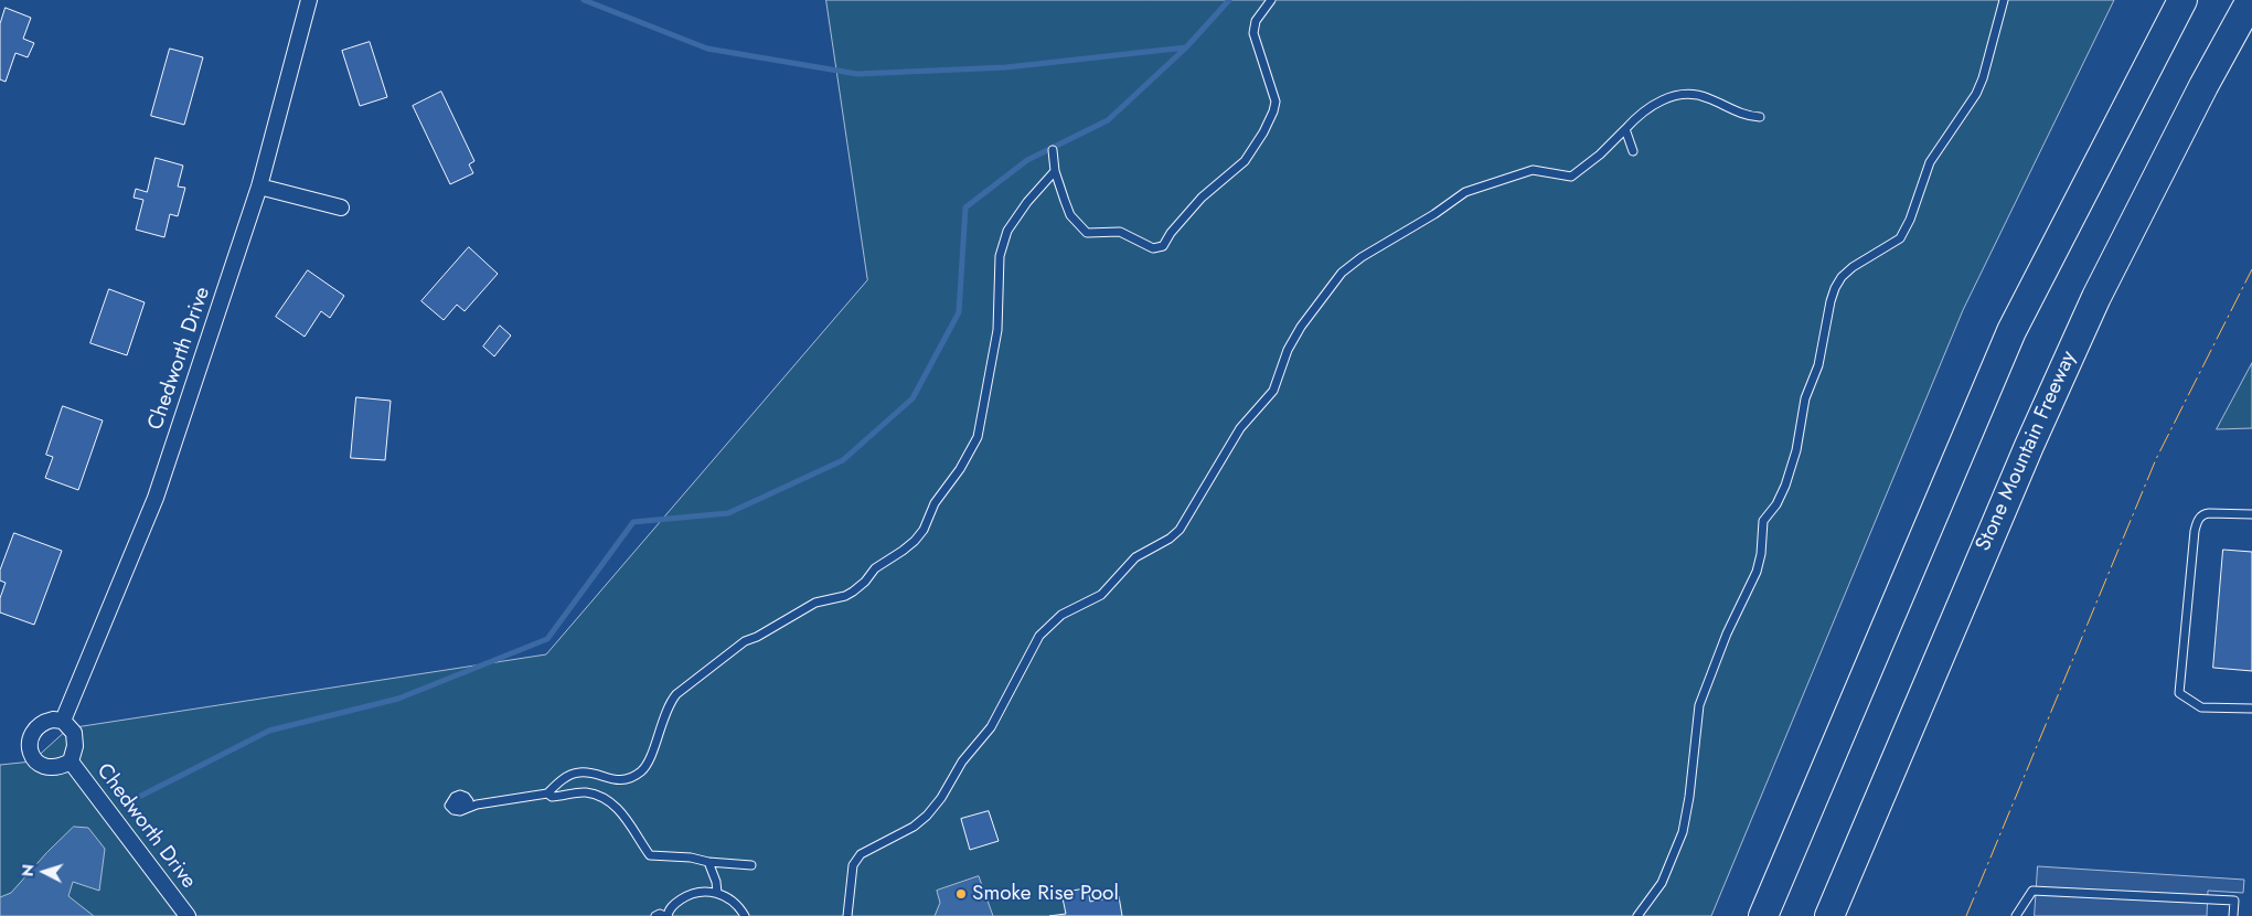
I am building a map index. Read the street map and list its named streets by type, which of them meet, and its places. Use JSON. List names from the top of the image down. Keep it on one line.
{"streets":{"highway":["Stone Mountain Freeway"],"street":["Chedworth Drive"]},"places":["Smoke Rise Pool"],"north":"left"}
